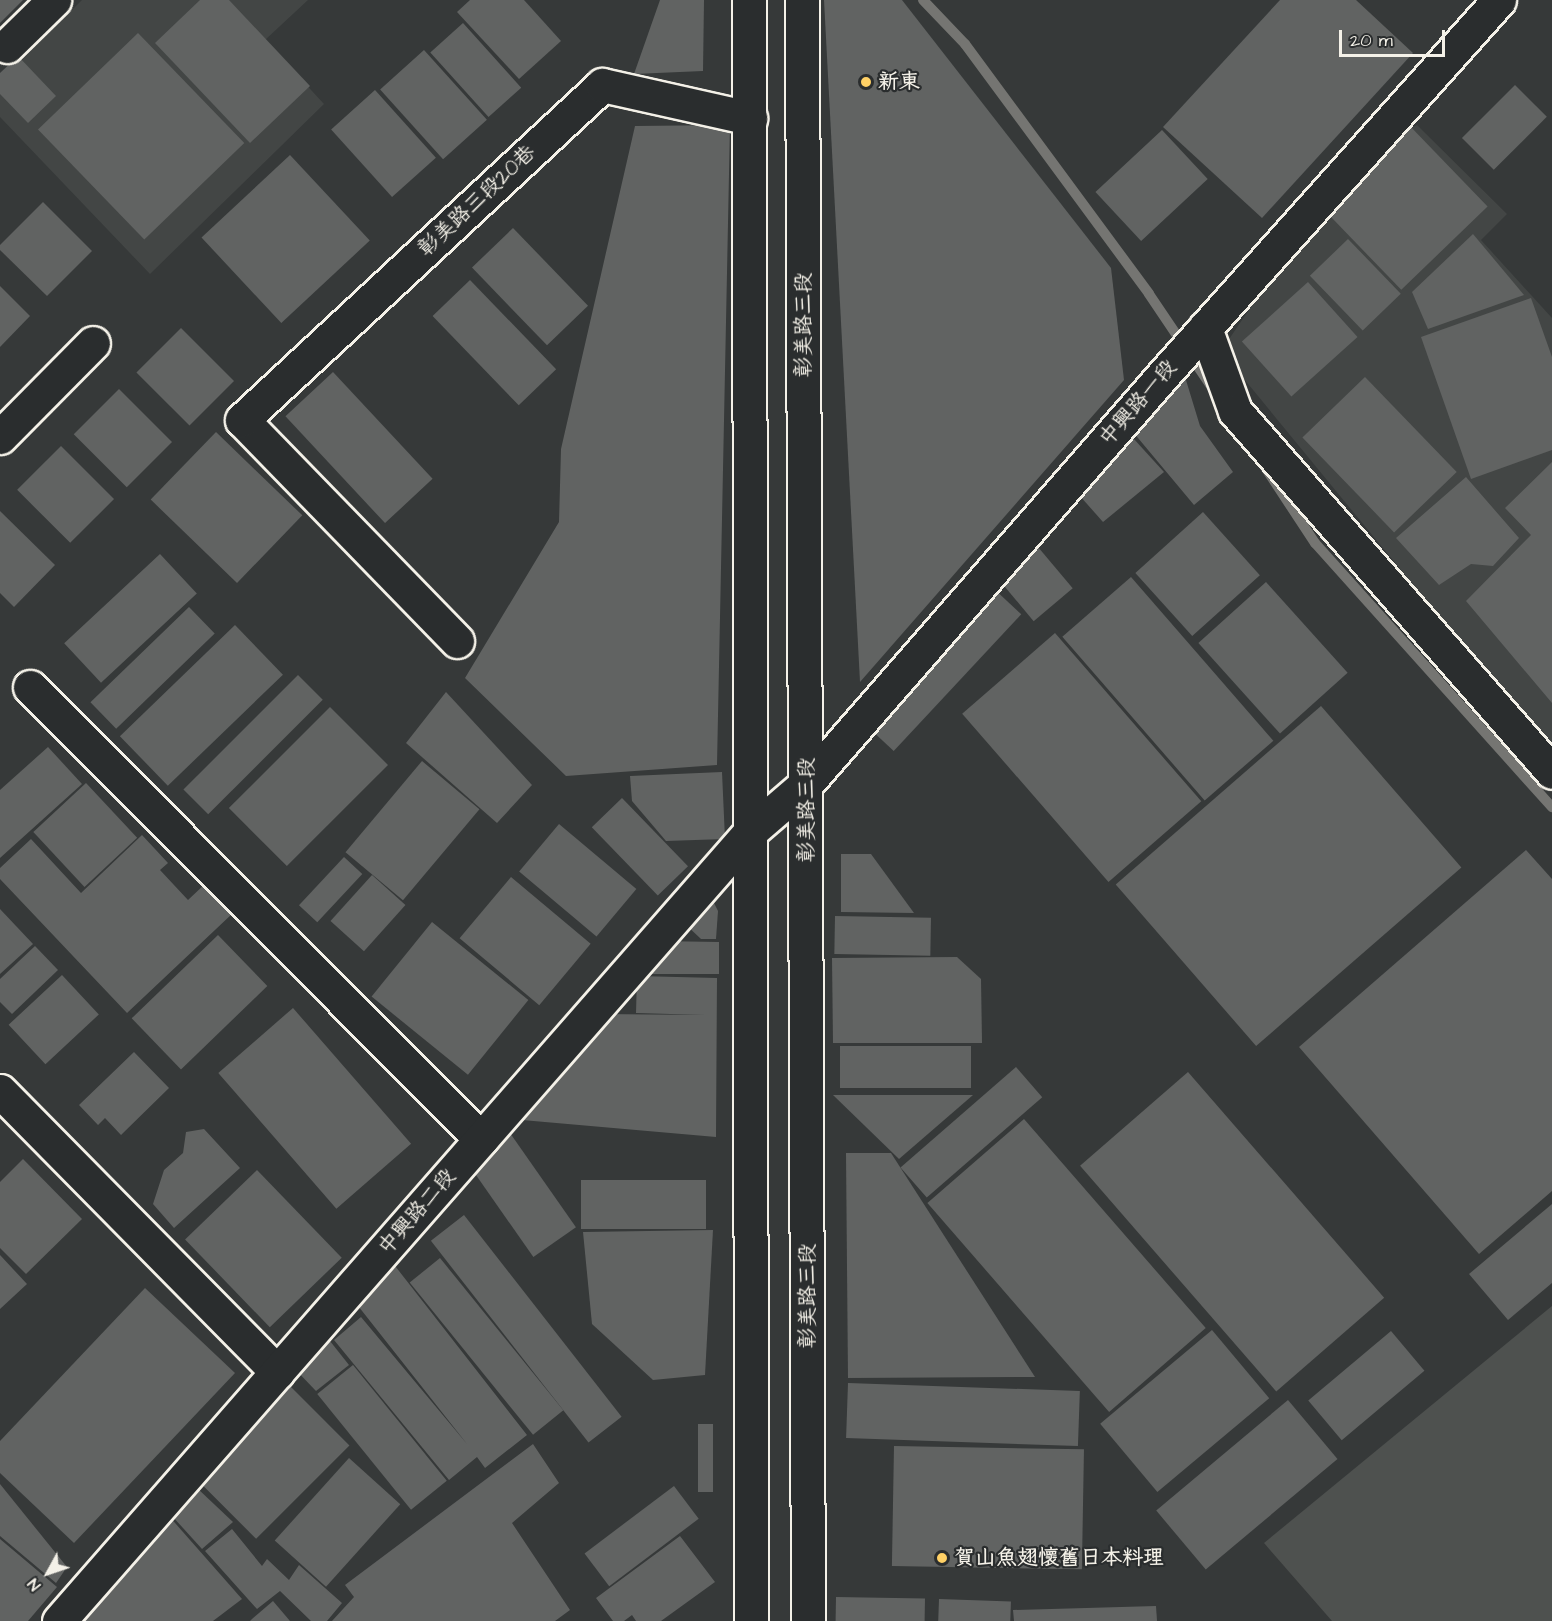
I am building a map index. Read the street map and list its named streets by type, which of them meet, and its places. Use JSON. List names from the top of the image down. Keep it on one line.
{"streets":{"main road":["彰美路三段20巷","彰美路三段","中興路一段","中興路二段"]},"crossings":[["彰美路三段","中興路一段"],["中興路一段","中興路二段"]],"places":["新東","賀山魚翅懷舊日本料理"],"scale_bar":"20 m","north":"bottom left"}
